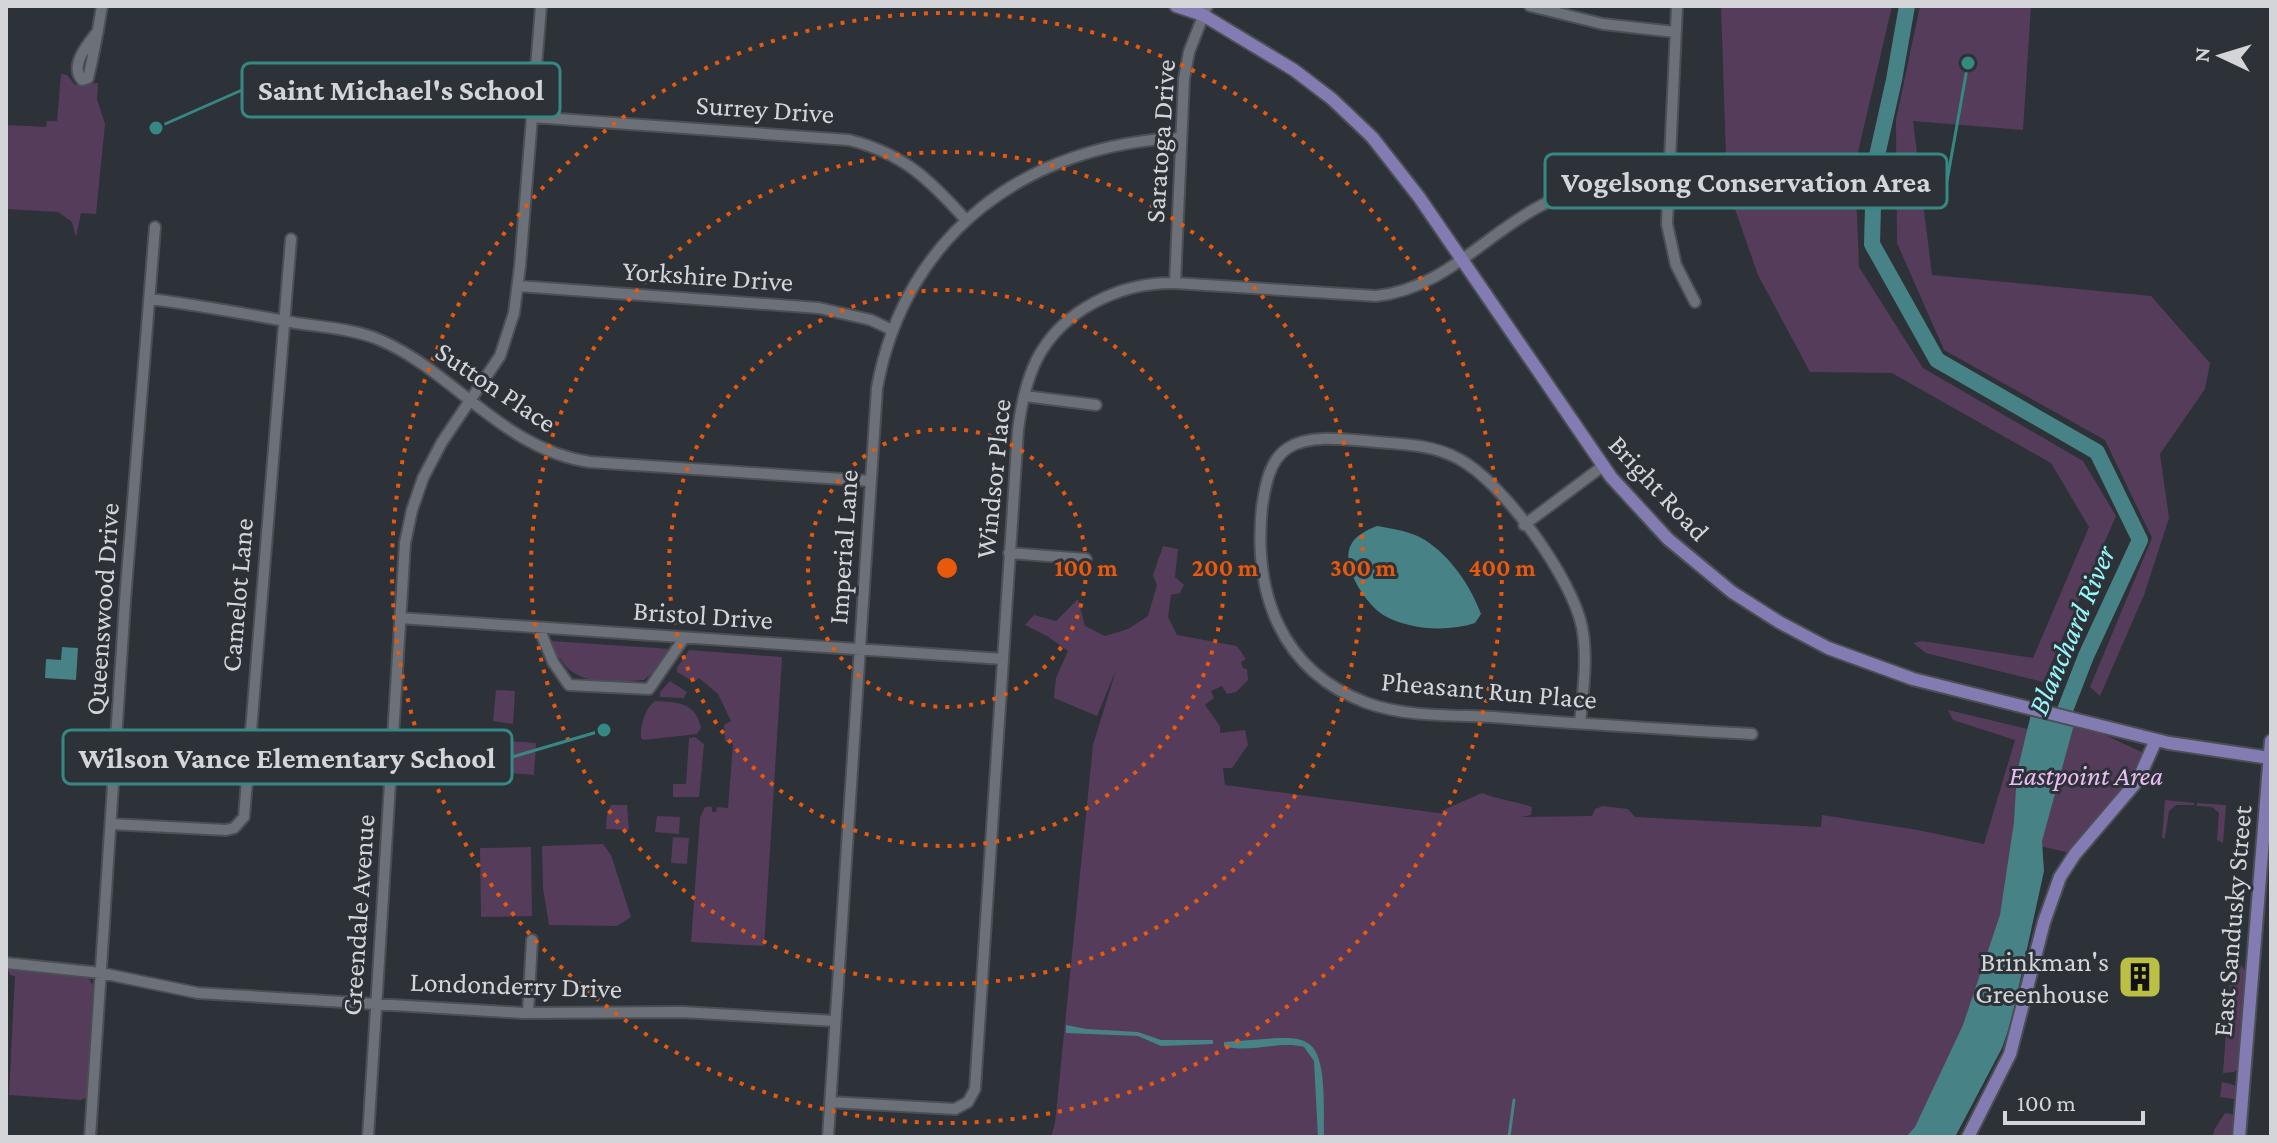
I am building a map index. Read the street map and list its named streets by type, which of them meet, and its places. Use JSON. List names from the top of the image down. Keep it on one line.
{"streets":{"main road":["Bright Road","East Sandusky Street"],"street":["Surrey Drive","Saratoga Drive","Yorkshire Drive","Sutton Place","Windsor Place","Imperial Lane","Camelot Lane","Queenswood Drive","Bristol Drive","Pheasant Run Place","Greendale Avenue","Londonderry Drive"]},"crossings":[["Surrey Drive","Imperial Lane"],["Surrey Drive","Greendale Avenue"],["Saratoga Drive","Windsor Place"],["Saratoga Drive","Bright Road"],["Saratoga Drive","Imperial Lane"],["Yorkshire Drive","Imperial Lane"],["Yorkshire Drive","Greendale Avenue"],["Sutton Place","Imperial Lane"],["Sutton Place","Camelot Lane"],["Sutton Place","Queenswood Drive"],["Sutton Place","Greendale Avenue"],["Windsor Place","Bright Road"],["Windsor Place","Imperial Lane"],["Windsor Place","Bristol Drive"],["Bright Road","East Sandusky Street"],["Imperial Lane","Bristol Drive"],["Imperial Lane","Londonderry Drive"],["Camelot Lane","Queenswood Drive"],["Queenswood Drive","Londonderry Drive"],["Bristol Drive","Greendale Avenue"],["Greendale Avenue","Londonderry Drive"]],"water":["Blanchard River"],"parks":["Eastpoint Area"],"places":{"other":["Vogelsong Conservation Area","Saint Michael's School","Wilson Vance Elementary School"],"building":["Brinkman's Greenhouse"]},"scale_bar":"100 m","north":"left","rings":["100 m","200 m","300 m","400 m"]}
